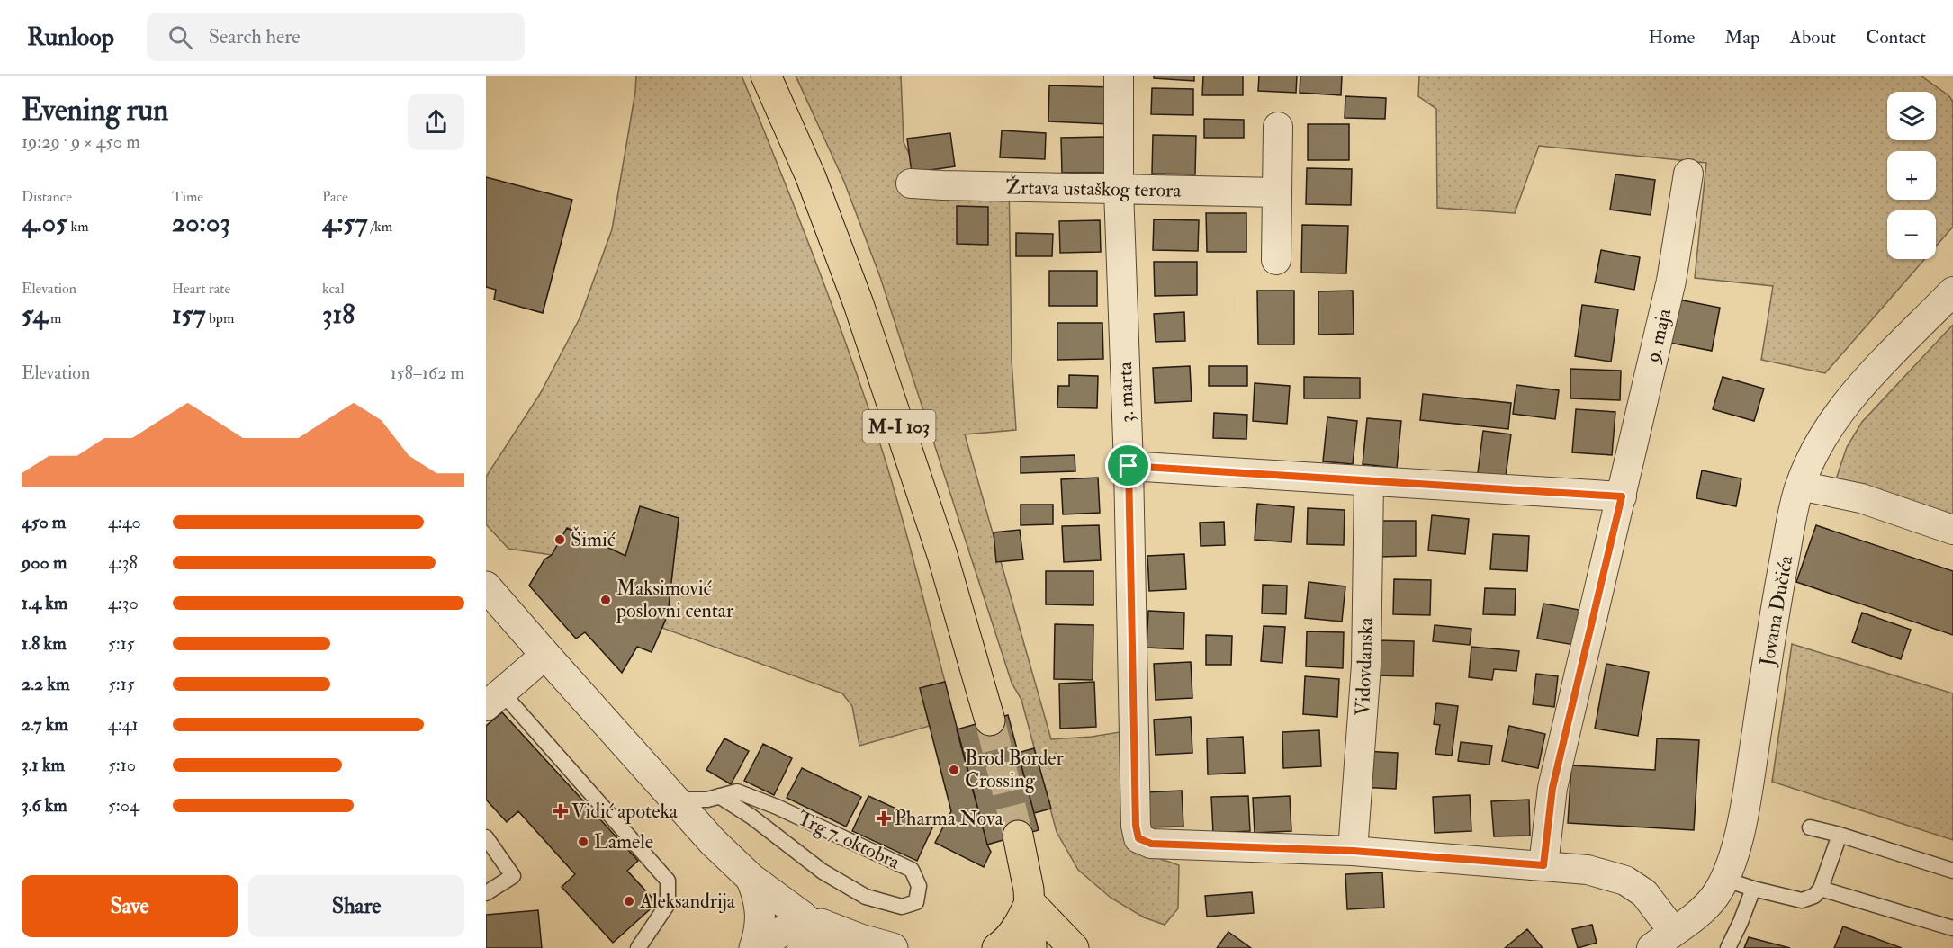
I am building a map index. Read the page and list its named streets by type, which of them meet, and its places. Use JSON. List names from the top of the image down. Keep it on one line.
{"streets":{"main road":["M-I 103"],"street":["Žrtava ustaškog terora","9. maja","3. marta","Jovana Dučića","Vidovdanska"],"lane":["Trg 7. oktobra"]},"crossings":[["Žrtava ustaškog terora","3. marta"],["3. marta","Vidovdanska"]],"places":{"other":["Šimić","Maksimović poslovni centar","Brod Border Crossing","Lamele","Aleksandrija"],"health":["Vidić apoteka","Pharma Nova"]},"page":{"header":"Runloop","search":"Search here","nav":["Home","Map","About","Contact"],"heading":["Evening run","19:29 · 9 × 450 m"],"map_buttons":["+","−"],"stats":[["Distance","4.05 km"],["Time","20:03"],["Pace","4:57 /km"],["Elevation","54 m"],["Heart rate","157 bpm"],["kcal","318"]],"chart":["Elevation","158–162 m"],"list":[{"name":"450 m","note":"4:40"},{"name":"900 m","note":"4:38"},{"name":"1.4 km","note":"4:30"},{"name":"1.8 km","note":"5:15"},{"name":"2.2 km","note":"5:15"},{"name":"2.7 km","note":"4:41"},{"name":"3.1 km","note":"5:10"},{"name":"3.6 km","note":"5:04"}],"buttons":["Save","Share"]}}
